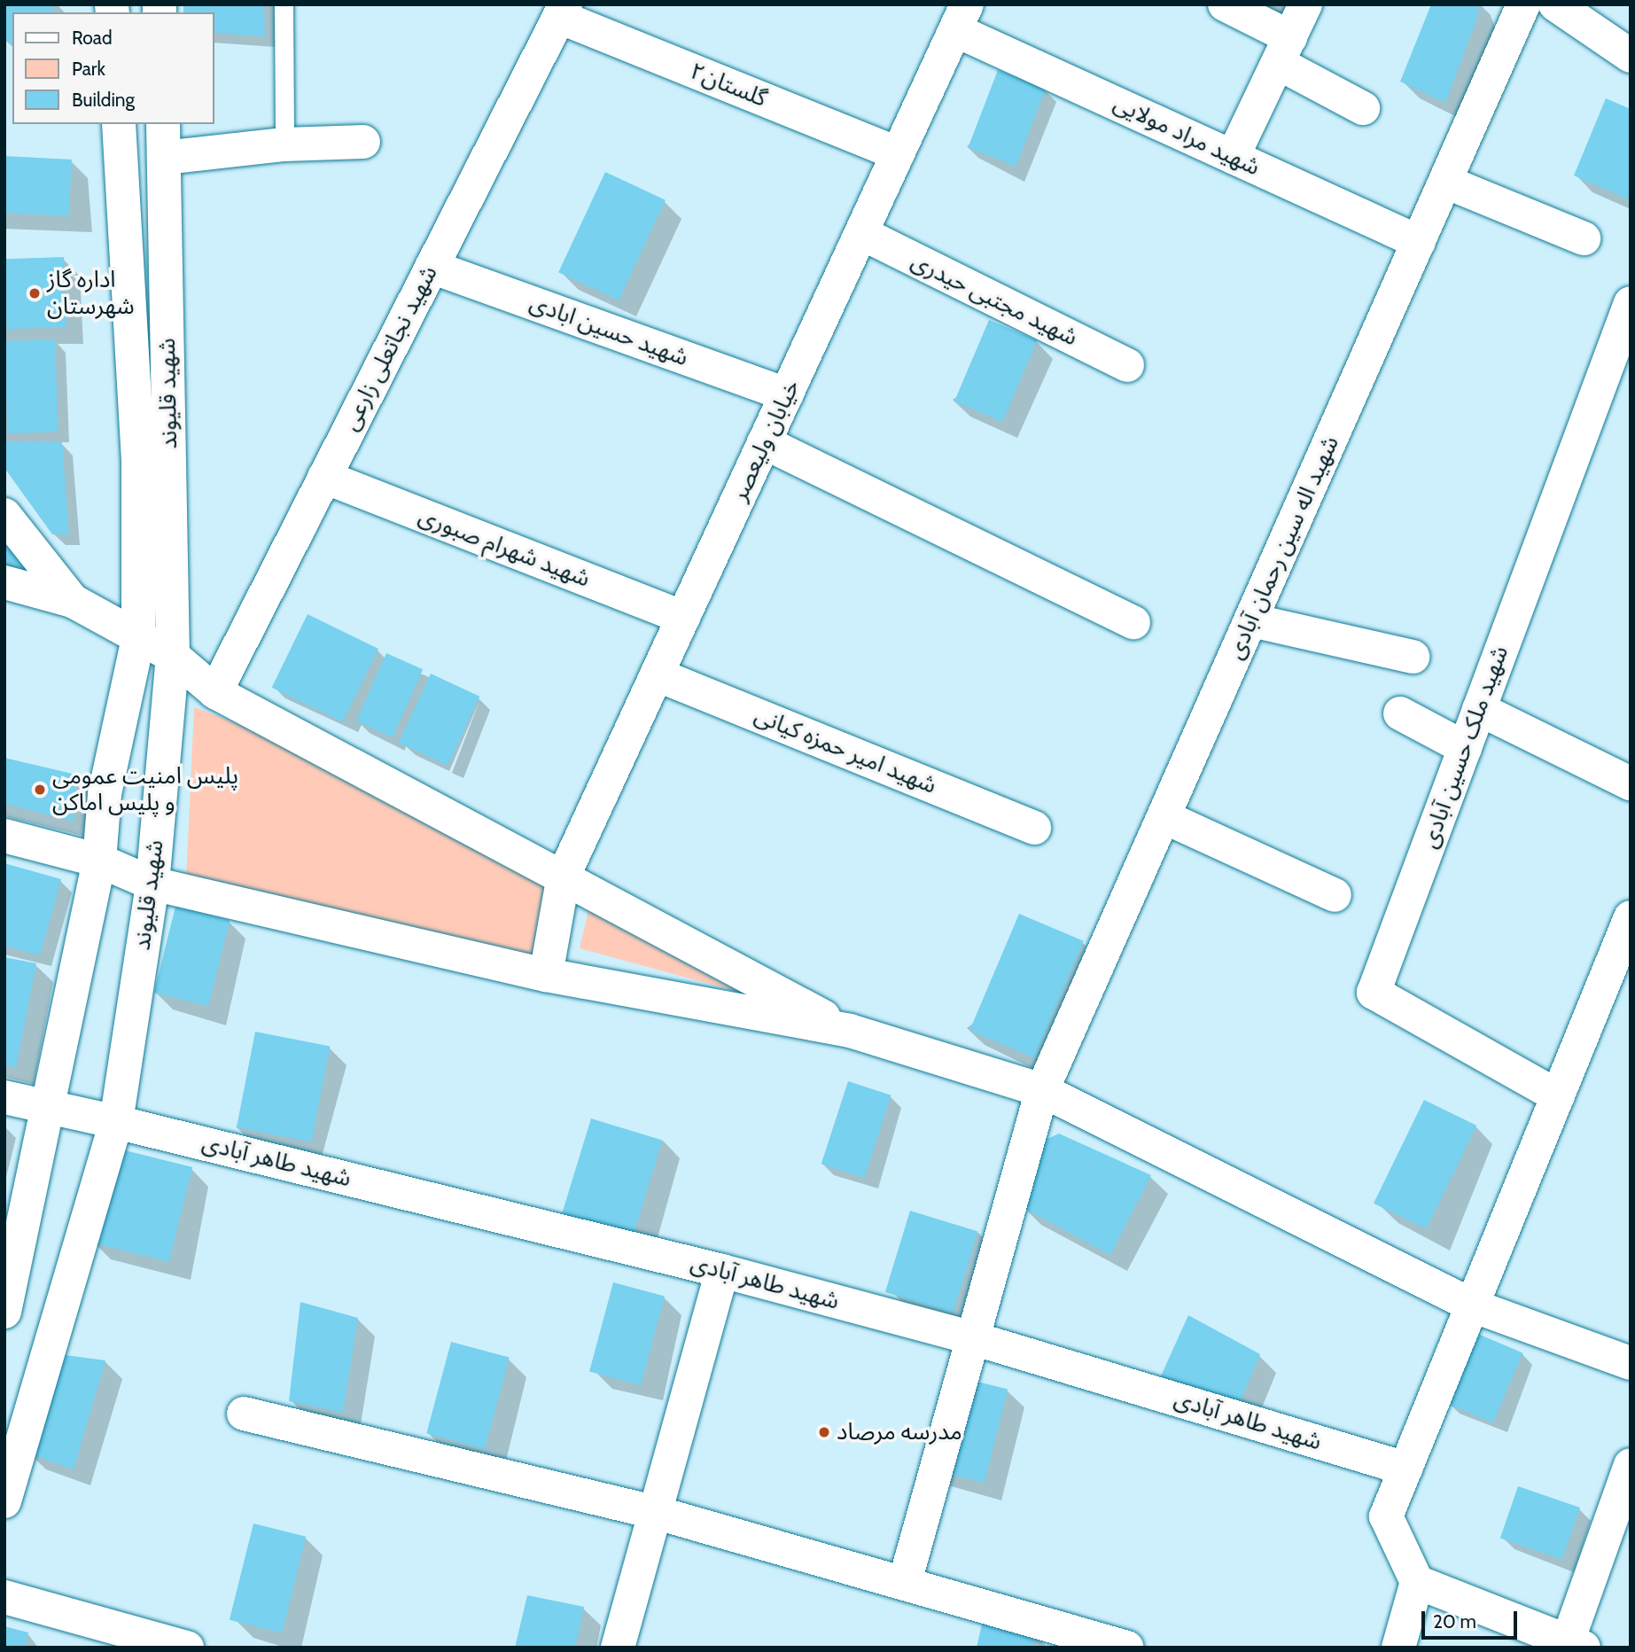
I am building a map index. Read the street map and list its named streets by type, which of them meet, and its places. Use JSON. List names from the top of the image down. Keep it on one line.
{"streets":{"street":["گلستان۲","شهید مراد مولایی","شهید مجتبی حیدری","شهید حسین ابادی","شهید نجاتعلی زارعی","شهید قلیوند","خیابان ولیعصر","شهید شهرام صبوری","شهید اله سین رحمان آبادی","شهید ملک حسین آبادی","شهید امیر حمزه کیانی","شهید طاهر آبادی"]},"crossings":[["گلستان۲","شهید نجاتعلی زارعی"],["گلستان۲","خیابان ولیعصر"],["شهید مراد مولایی","خیابان ولیعصر"],["شهید مراد مولایی","شهید اله سین رحمان آبادی"],["شهید مجتبی حیدری","خیابان ولیعصر"],["شهید حسین ابادی","شهید نجاتعلی زارعی"],["شهید حسین ابادی","خیابان ولیعصر"],["شهید نجاتعلی زارعی","شهید شهرام صبوری"],["شهید قلیوند","شهید طاهر آبادی"],["خیابان ولیعصر","شهید شهرام صبوری"],["خیابان ولیعصر","شهید امیر حمزه کیانی"],["شهید اله سین رحمان آبادی","شهید طاهر آبادی"]],"places":["اداره گاز شهرستان","پلیس امنیت عمومی و پلیس اماکن","مدرسه مرصاد"],"legend":["Road","Park","Building"],"scale_bar":"20 m"}
